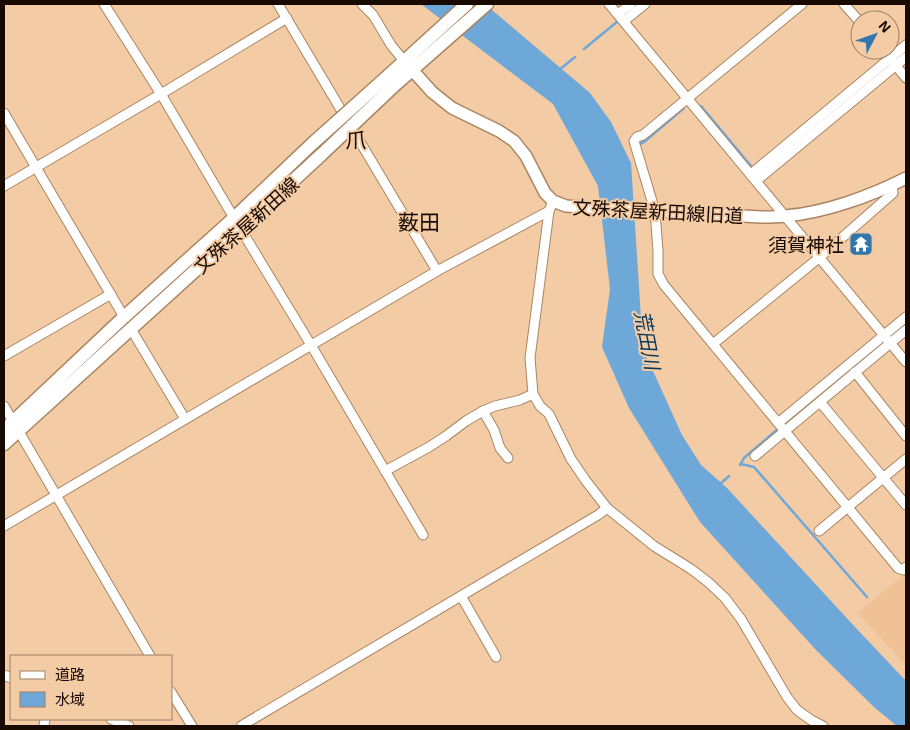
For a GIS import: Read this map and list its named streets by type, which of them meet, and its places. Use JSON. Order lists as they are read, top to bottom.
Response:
{
  "streets": {
    "main road": ["文殊茶屋新田線"],
    "street": ["文殊茶屋新田線旧道"]
  },
  "crossings": [
    ["文殊茶屋新田線旧道", "文殊茶屋新田線"]
  ],
  "districts": ["爪", "薮田"],
  "water": ["荒田川"],
  "places": {
    "temple": ["須賀神社"]
  },
  "legend": ["道路", "水域"],
  "north": "top right"
}
